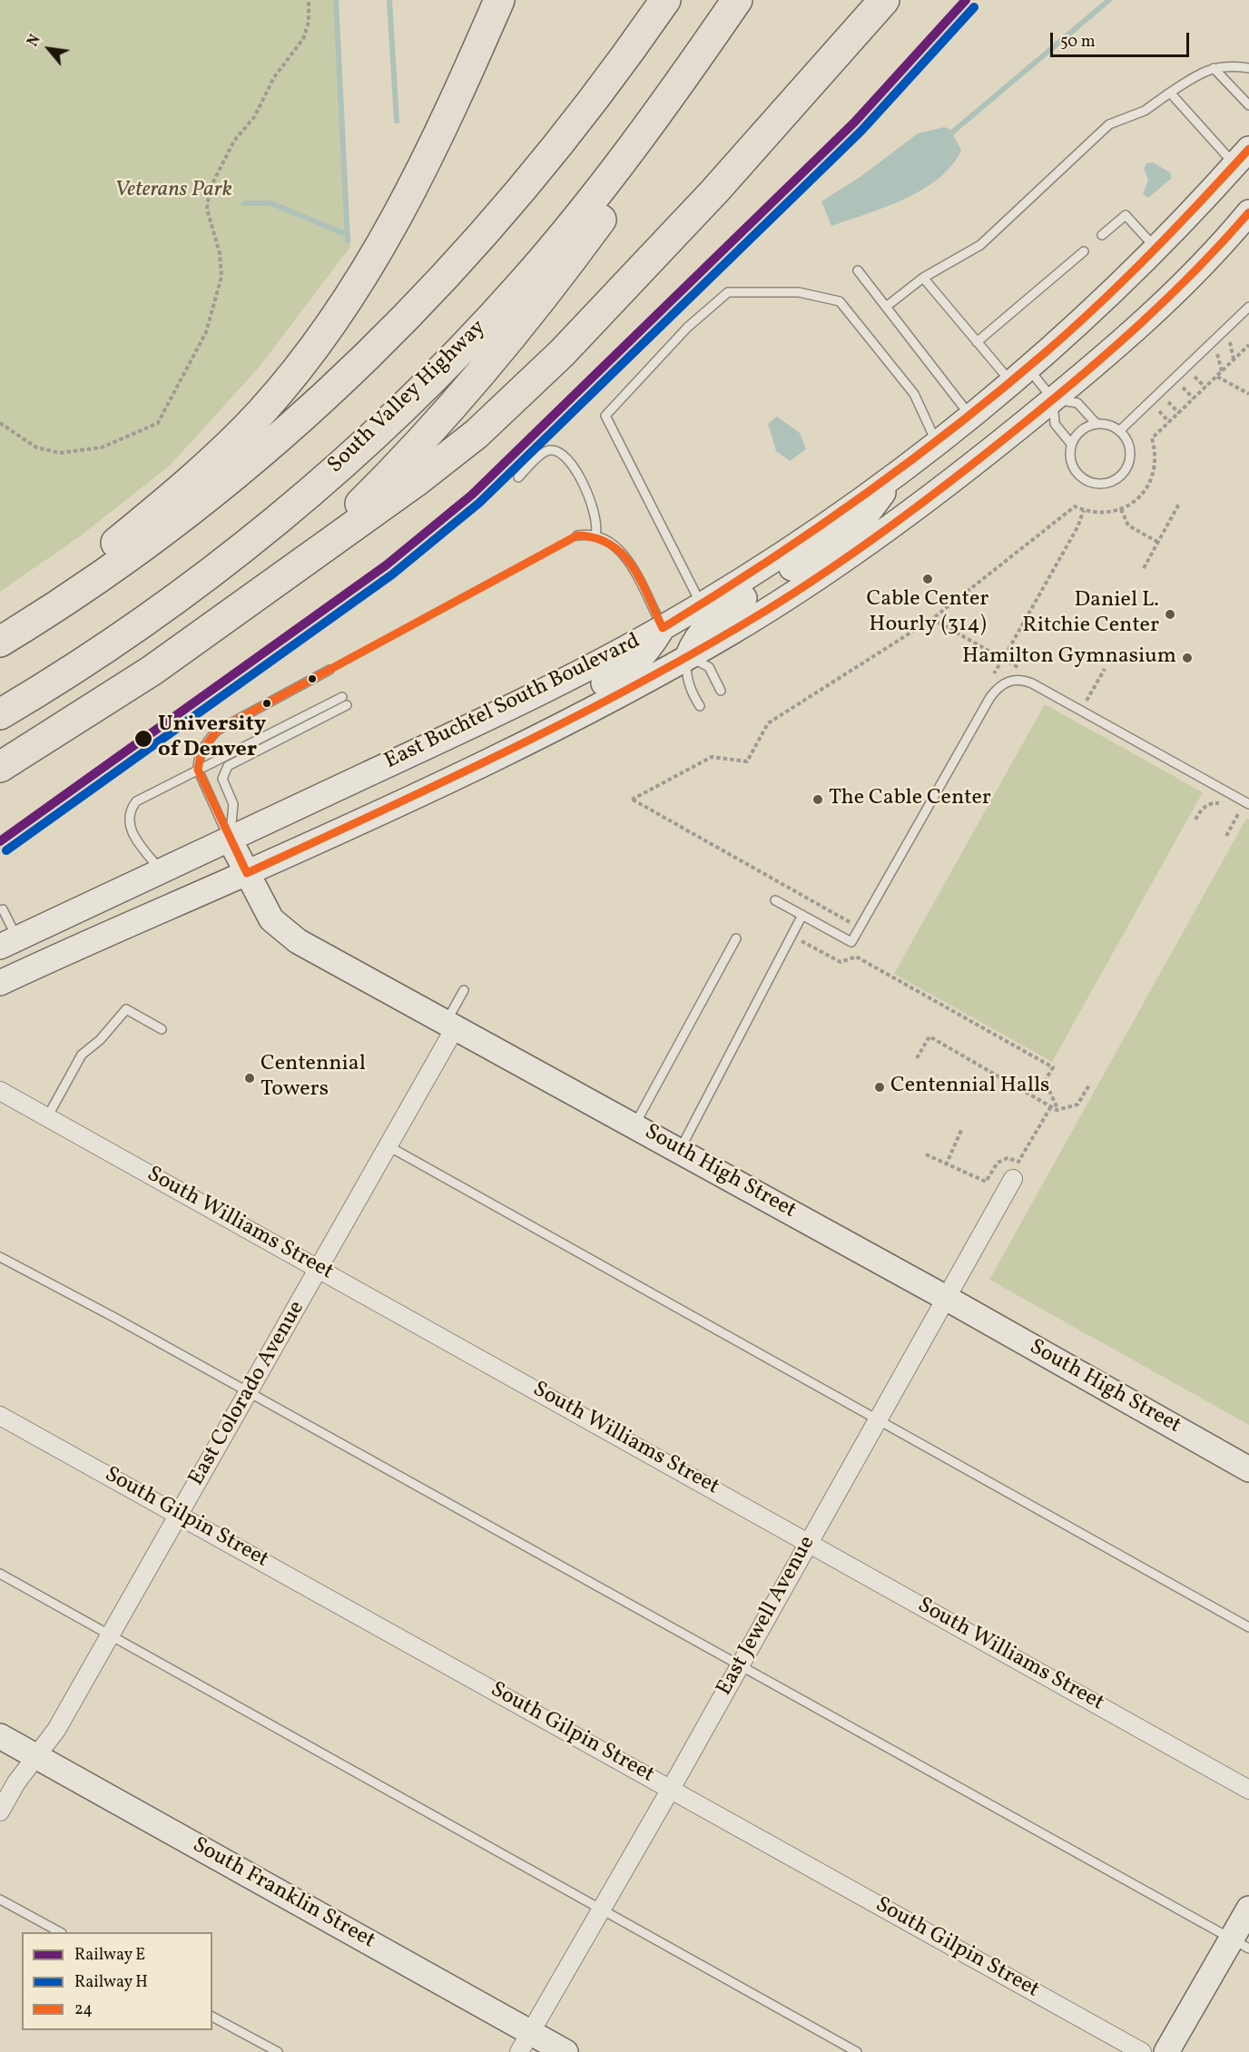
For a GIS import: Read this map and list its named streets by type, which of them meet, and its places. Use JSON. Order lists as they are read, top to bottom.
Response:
{
  "streets": {
    "highway": ["South Valley Highway"],
    "main road": ["East Buchtel South Boulevard", "South High Street", "South Franklin Street"],
    "street": [
      "South Williams Street",
      "East Colorado Avenue",
      "South Gilpin Street",
      "East Jewell Avenue"
    ]
  },
  "crossings": [
    ["East Buchtel South Boulevard", "South High Street"],
    ["South High Street", "East Colorado Avenue"],
    ["South High Street", "East Jewell Avenue"],
    ["South Williams Street", "East Colorado Avenue"],
    ["South Williams Street", "East Jewell Avenue"],
    ["East Colorado Avenue", "South Gilpin Street"],
    ["East Colorado Avenue", "South Franklin Street"],
    ["South Gilpin Street", "East Jewell Avenue"],
    ["East Jewell Avenue", "South Franklin Street"]
  ],
  "parks": ["Veterans Park"],
  "places": [
    "Cable Center Hourly (314)",
    "Daniel L. Ritchie Center",
    "Hamilton Gymnasium",
    "University of Denver",
    "The Cable Center",
    "Centennial Towers",
    "Centennial Halls"
  ],
  "lines": ["rail line E", "rail line H", "transit line 24"],
  "legend": ["Railway E", "Railway H", "24"],
  "scale_bar": "50 m",
  "north": "top left"
}
